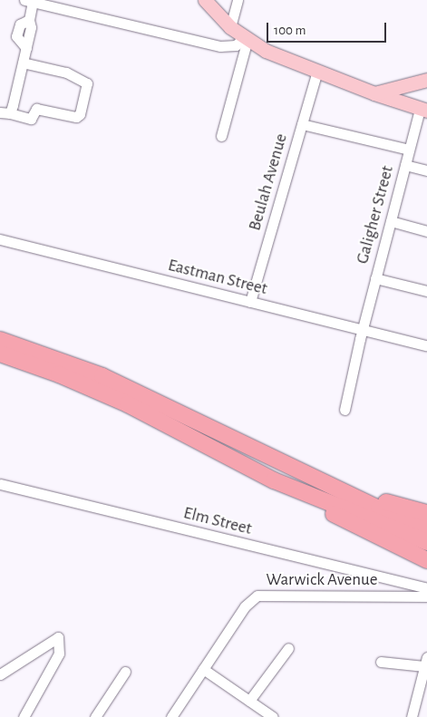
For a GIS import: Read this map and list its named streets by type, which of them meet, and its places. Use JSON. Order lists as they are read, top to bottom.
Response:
{
  "streets": {
    "street": [
      "Beulah Avenue",
      "Galigher Street",
      "Eastman Street",
      "Elm Street",
      "Warwick Avenue"
    ]
  },
  "crossings": [
    ["Beulah Avenue", "Eastman Street"],
    ["Galigher Street", "Eastman Street"]
  ],
  "scale_bar": "100 m"
}
